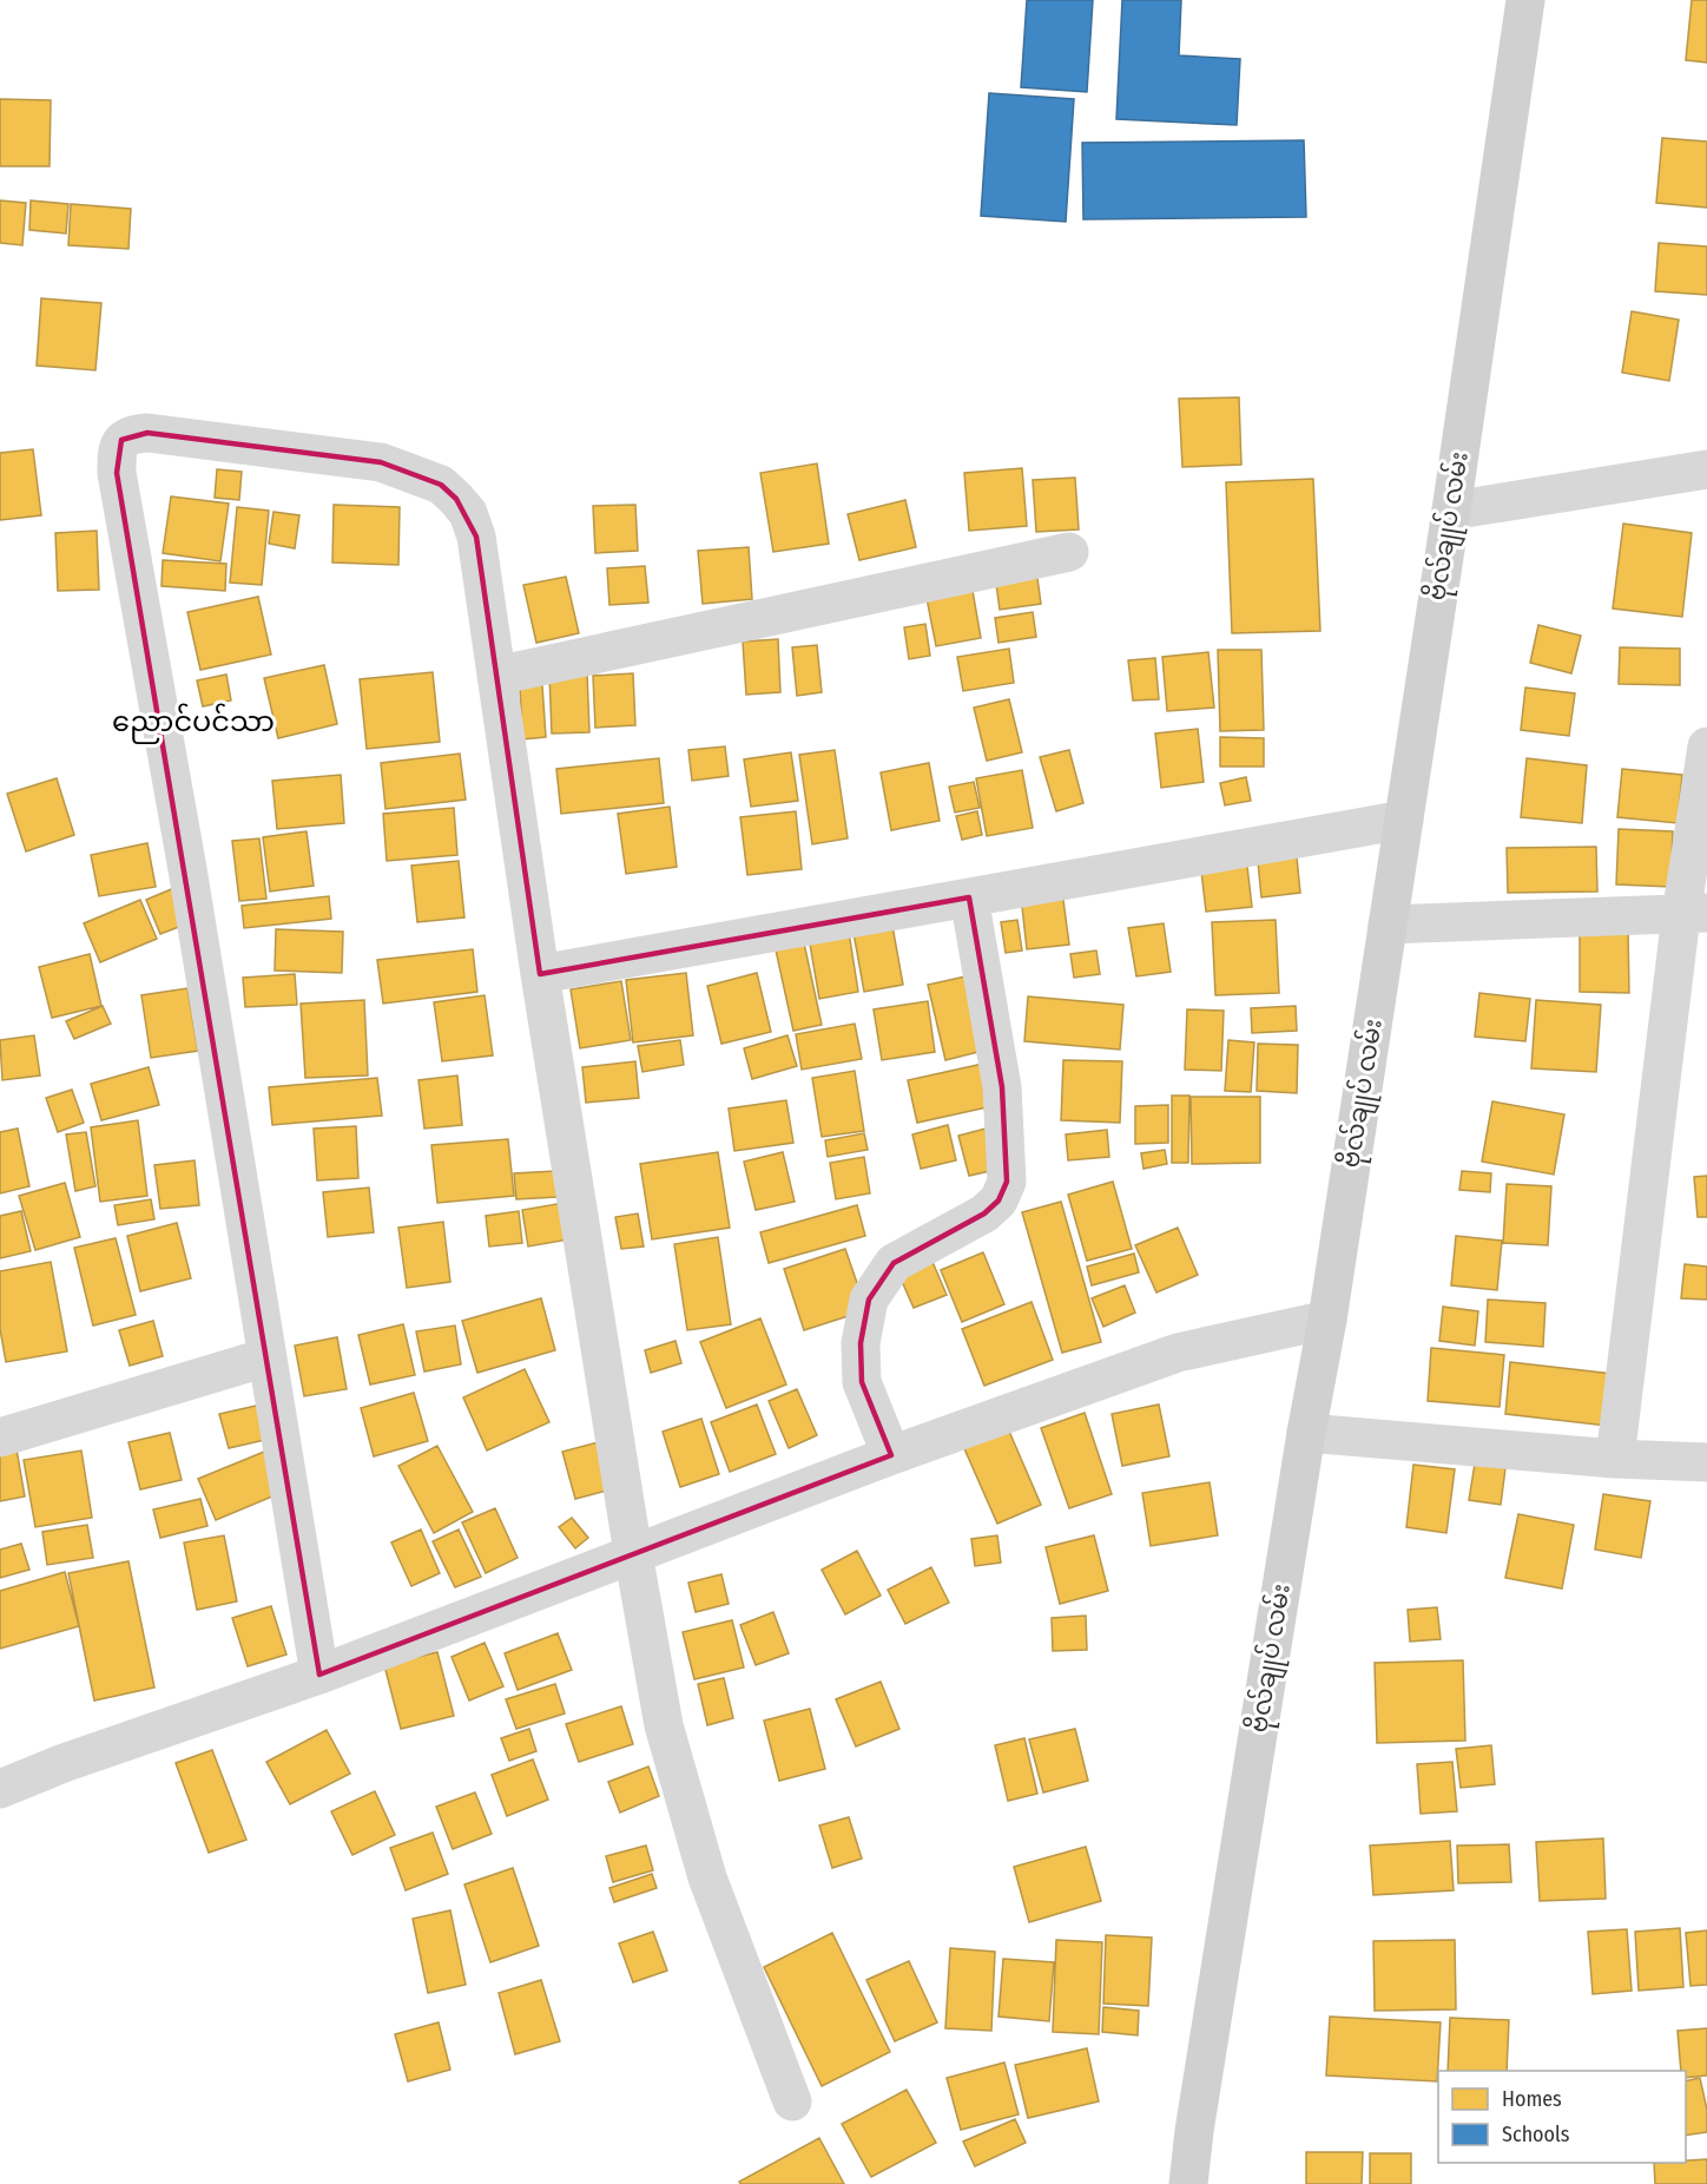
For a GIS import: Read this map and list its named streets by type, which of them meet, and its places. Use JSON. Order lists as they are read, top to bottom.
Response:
{
  "streets": {
    "street": ["ဗိုလ်ချုပ် လမ်း"]
  },
  "districts": ["ညောင်ပင်သာ"],
  "legend": ["Homes", "Schools"]
}
